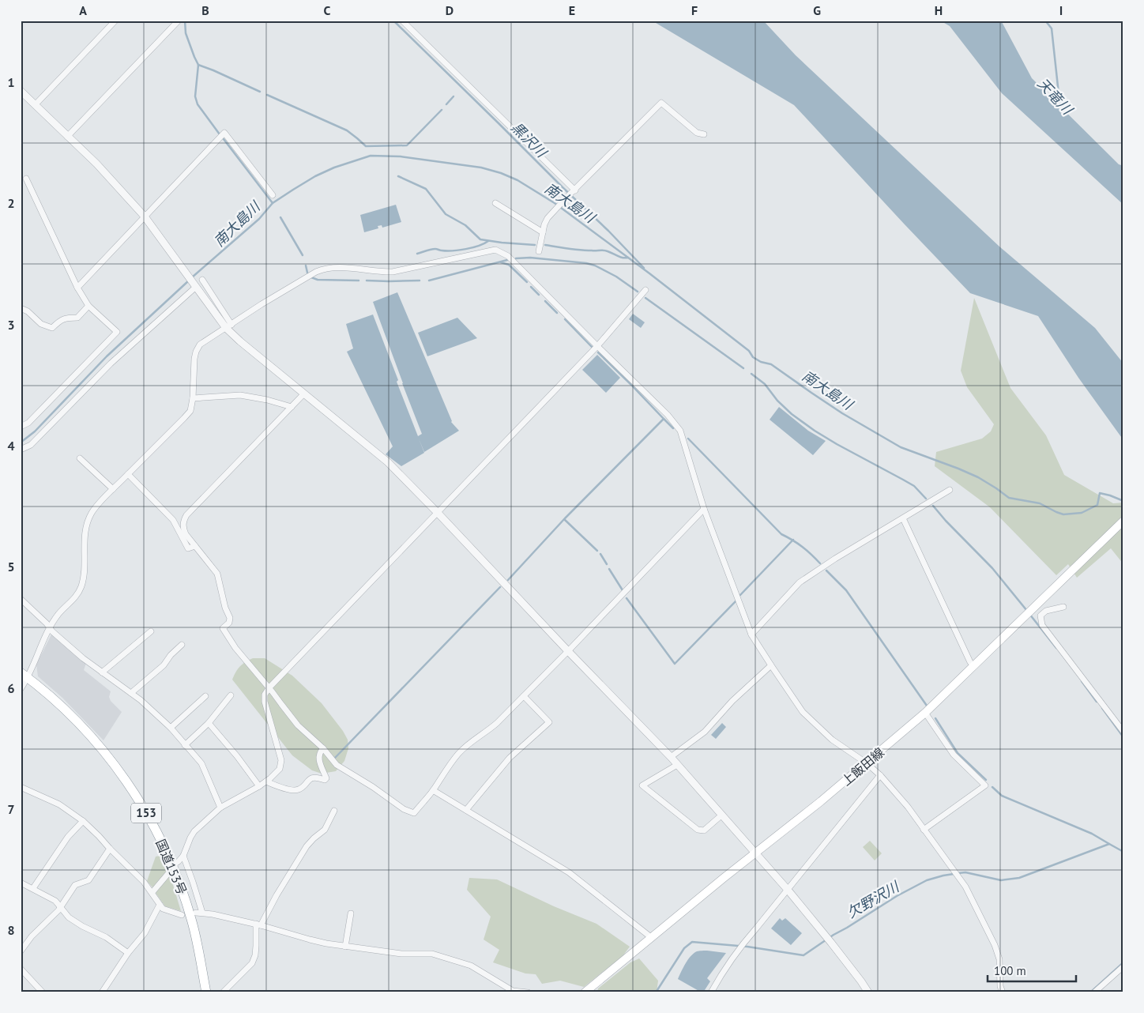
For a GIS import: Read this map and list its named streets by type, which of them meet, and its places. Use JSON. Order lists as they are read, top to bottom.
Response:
{
  "streets": {
    "highway": ["153", "国道153号"],
    "main road": ["上飯田線"]
  },
  "water": [
    "天竜川",
    "黒沢川",
    "南大島川",
    "欠野沢川"
  ],
  "scale_bar": "100 m",
  "grid": {
    "columns": [
      "A",
      "B",
      "C",
      "D",
      "E",
      "F",
      "G",
      "H",
      "I"
    ],
    "rows": [
      "1",
      "2",
      "3",
      "4",
      "5",
      "6",
      "7",
      "8"
    ]
  }
}
